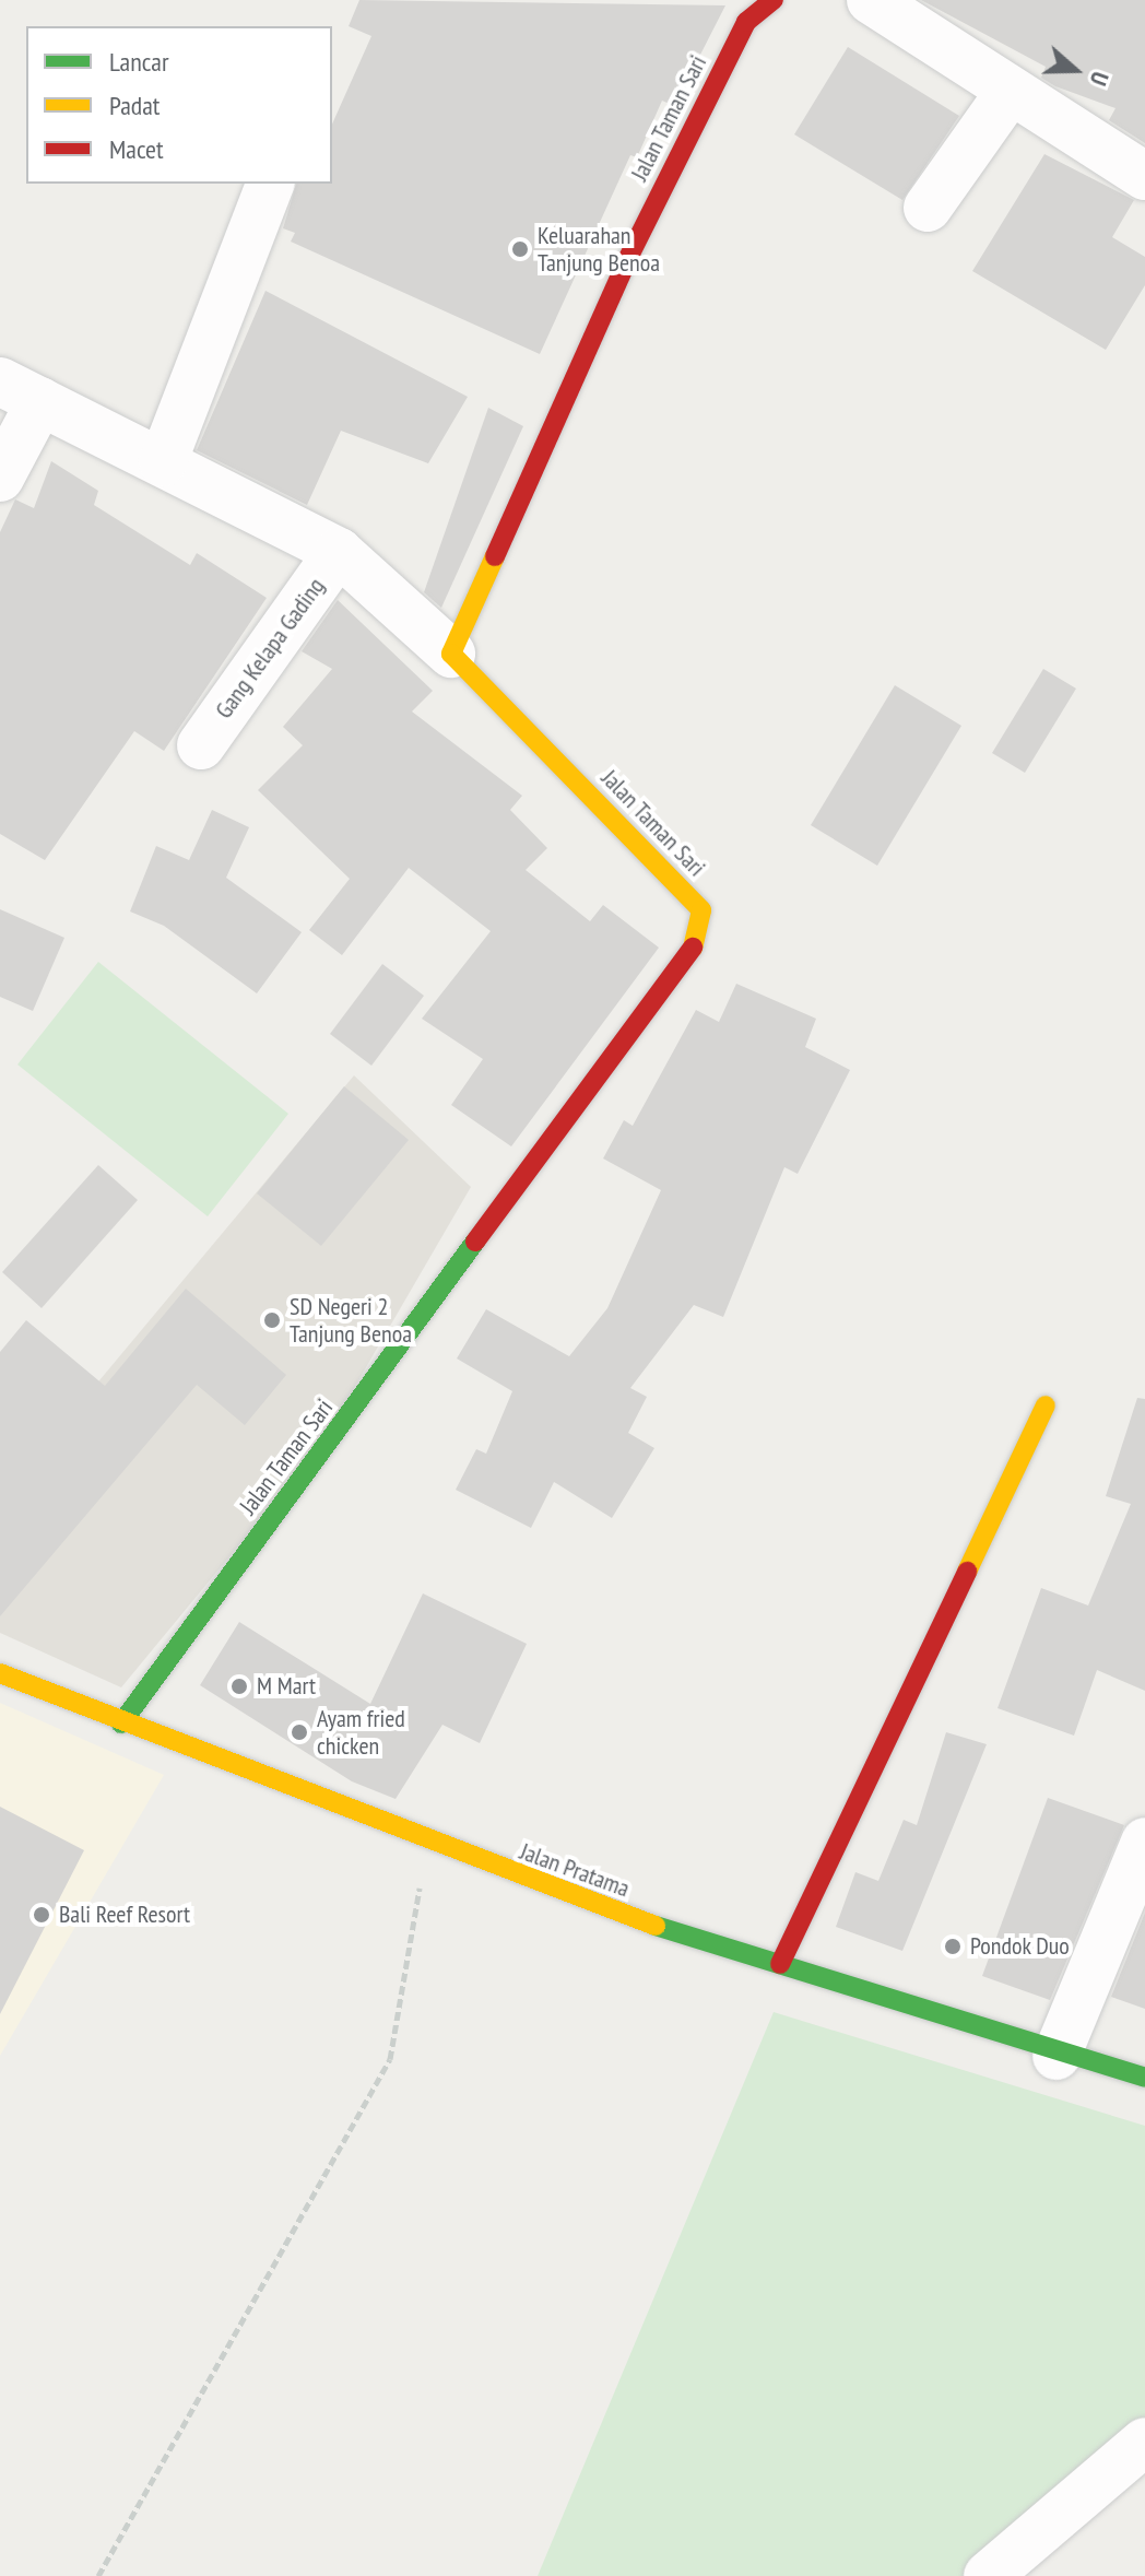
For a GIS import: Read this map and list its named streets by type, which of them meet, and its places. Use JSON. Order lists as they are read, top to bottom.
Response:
{
  "streets": {
    "street": ["Jalan Taman Sari", "Gang Kelapa Gading", "Jalan Pratama"]
  },
  "crossings": [
    ["Jalan Taman Sari", "Jalan Pratama"]
  ],
  "places": [
    "Keluarahan Tanjung Benoa",
    "SD Negeri 2 Tanjung Benoa",
    "M Mart",
    "Ayam fried chicken",
    "Bali Reef Resort",
    "Pondok Duo"
  ],
  "legend": ["Lancar", "Padat", "Macet"],
  "north": "right"
}
